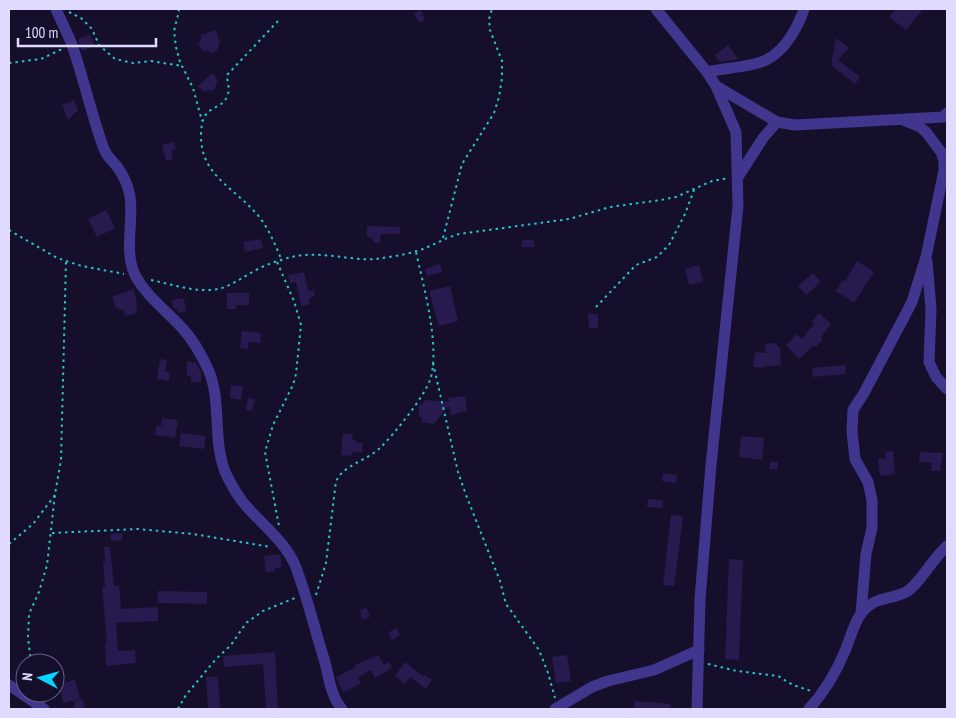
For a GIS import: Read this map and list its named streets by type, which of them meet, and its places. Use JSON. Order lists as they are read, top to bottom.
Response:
{
  "scale_bar": "100 m",
  "north": "left"
}
